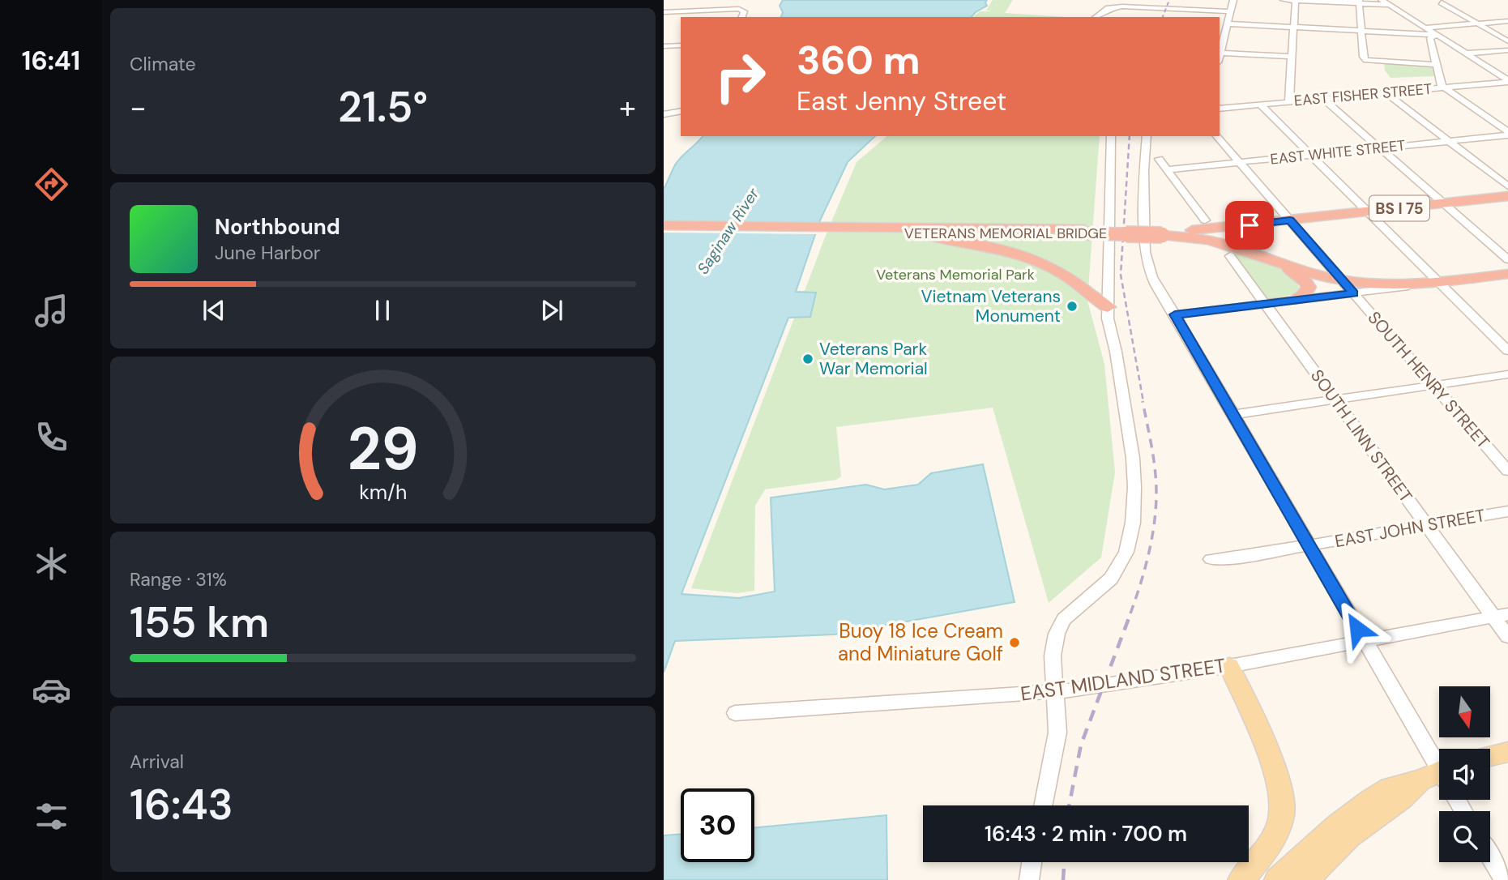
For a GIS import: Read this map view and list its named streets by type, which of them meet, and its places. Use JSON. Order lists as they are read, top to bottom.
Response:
{
  "streets": {
    "highway": ["BS I 75", "VETERANS MEMORIAL BRIDGE"],
    "street": [
      "EAST FISHER STREET",
      "EAST WHITE STREET",
      "SOUTH HENRY STREET",
      "SOUTH LINN STREET",
      "EAST JOHN STREET",
      "EAST MIDLAND STREET"
    ]
  },
  "crossings": [
    ["EAST WHITE STREET", "SOUTH HENRY STREET"],
    ["BS I 75", "VETERANS MEMORIAL BRIDGE"],
    ["BS I 75", "SOUTH HENRY STREET"],
    ["VETERANS MEMORIAL BRIDGE", "SOUTH HENRY STREET"],
    ["SOUTH LINN STREET", "EAST JOHN STREET"],
    ["SOUTH LINN STREET", "EAST MIDLAND STREET"]
  ],
  "water": ["Saginaw River"],
  "parks": ["Veterans Memorial Park"],
  "places": ["Vietnam Veterans Monument", "Veterans Park War Memorial", "Buoy 18 Ice Cream and Miniature Golf"],
  "north": "bottom",
  "page": {
    "tabs": "16:41",
    "tile": [
      "Climate",
      ["Range · 31%", "155 km"],
      ["Arrival", "16:43"]
    ],
    "turn": ["360 m", "East Jenny Street"],
    "heat": ["−", "21.5°", "+"],
    "song": ["Northbound", "June Harbor"],
    "limit": "30",
    "trip": "16:43 · 2 min · 700 m",
    "gauge": ["29", "km/h"]
  }
}
